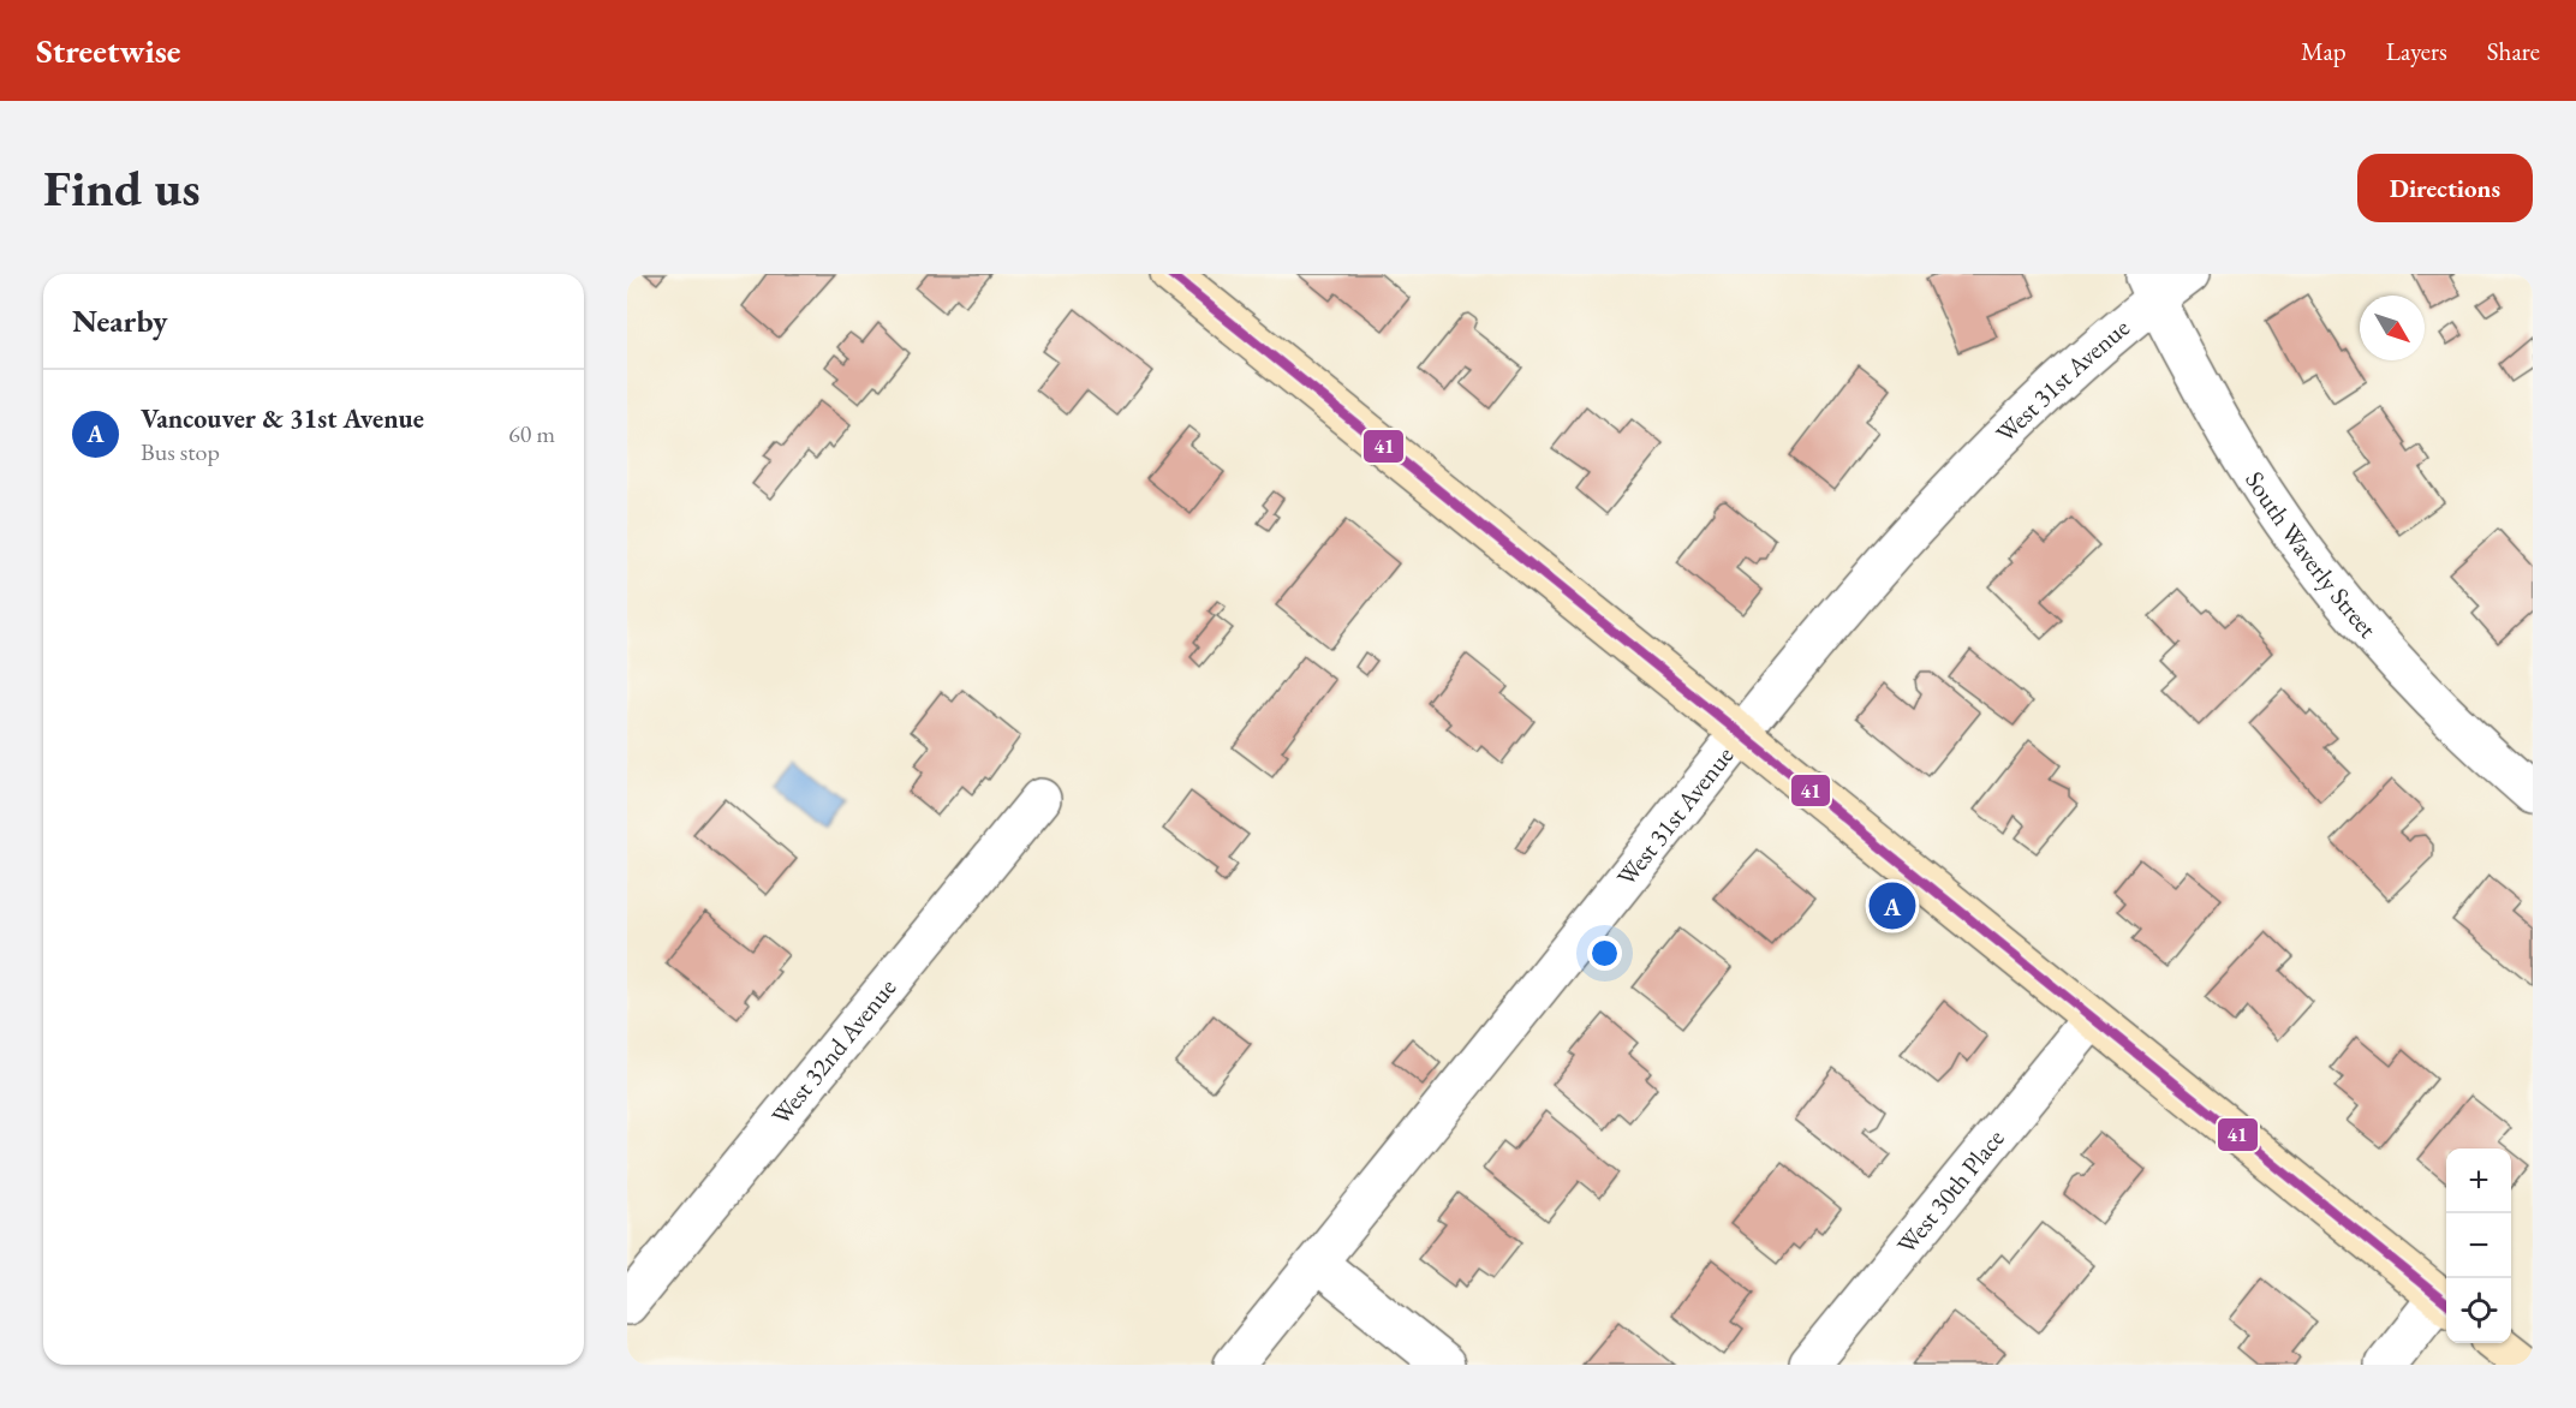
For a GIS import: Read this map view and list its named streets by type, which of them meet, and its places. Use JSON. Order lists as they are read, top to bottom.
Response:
{
  "streets": {
    "street": [
      "West 31st Avenue",
      "South Waverly Street",
      "West 32nd Avenue",
      "West 30th Place"
    ]
  },
  "crossings": [
    ["West 31st Avenue", "South Waverly Street"]
  ],
  "lines": ["transit line 41"],
  "north": "bottom right",
  "page": {
    "header": "Streetwise",
    "nav": ["Map", "Layers", "Share"],
    "buttons": "Directions",
    "title": "Find us",
    "heading": "Nearby",
    "list": [
      {
        "mark": "A",
        "name": "Vancouver & 31st Avenue",
        "note": "Bus stop",
        "value": "60 m"
      }
    ],
    "pins": "A",
    "map_buttons": ["+", "−"]
  }
}
